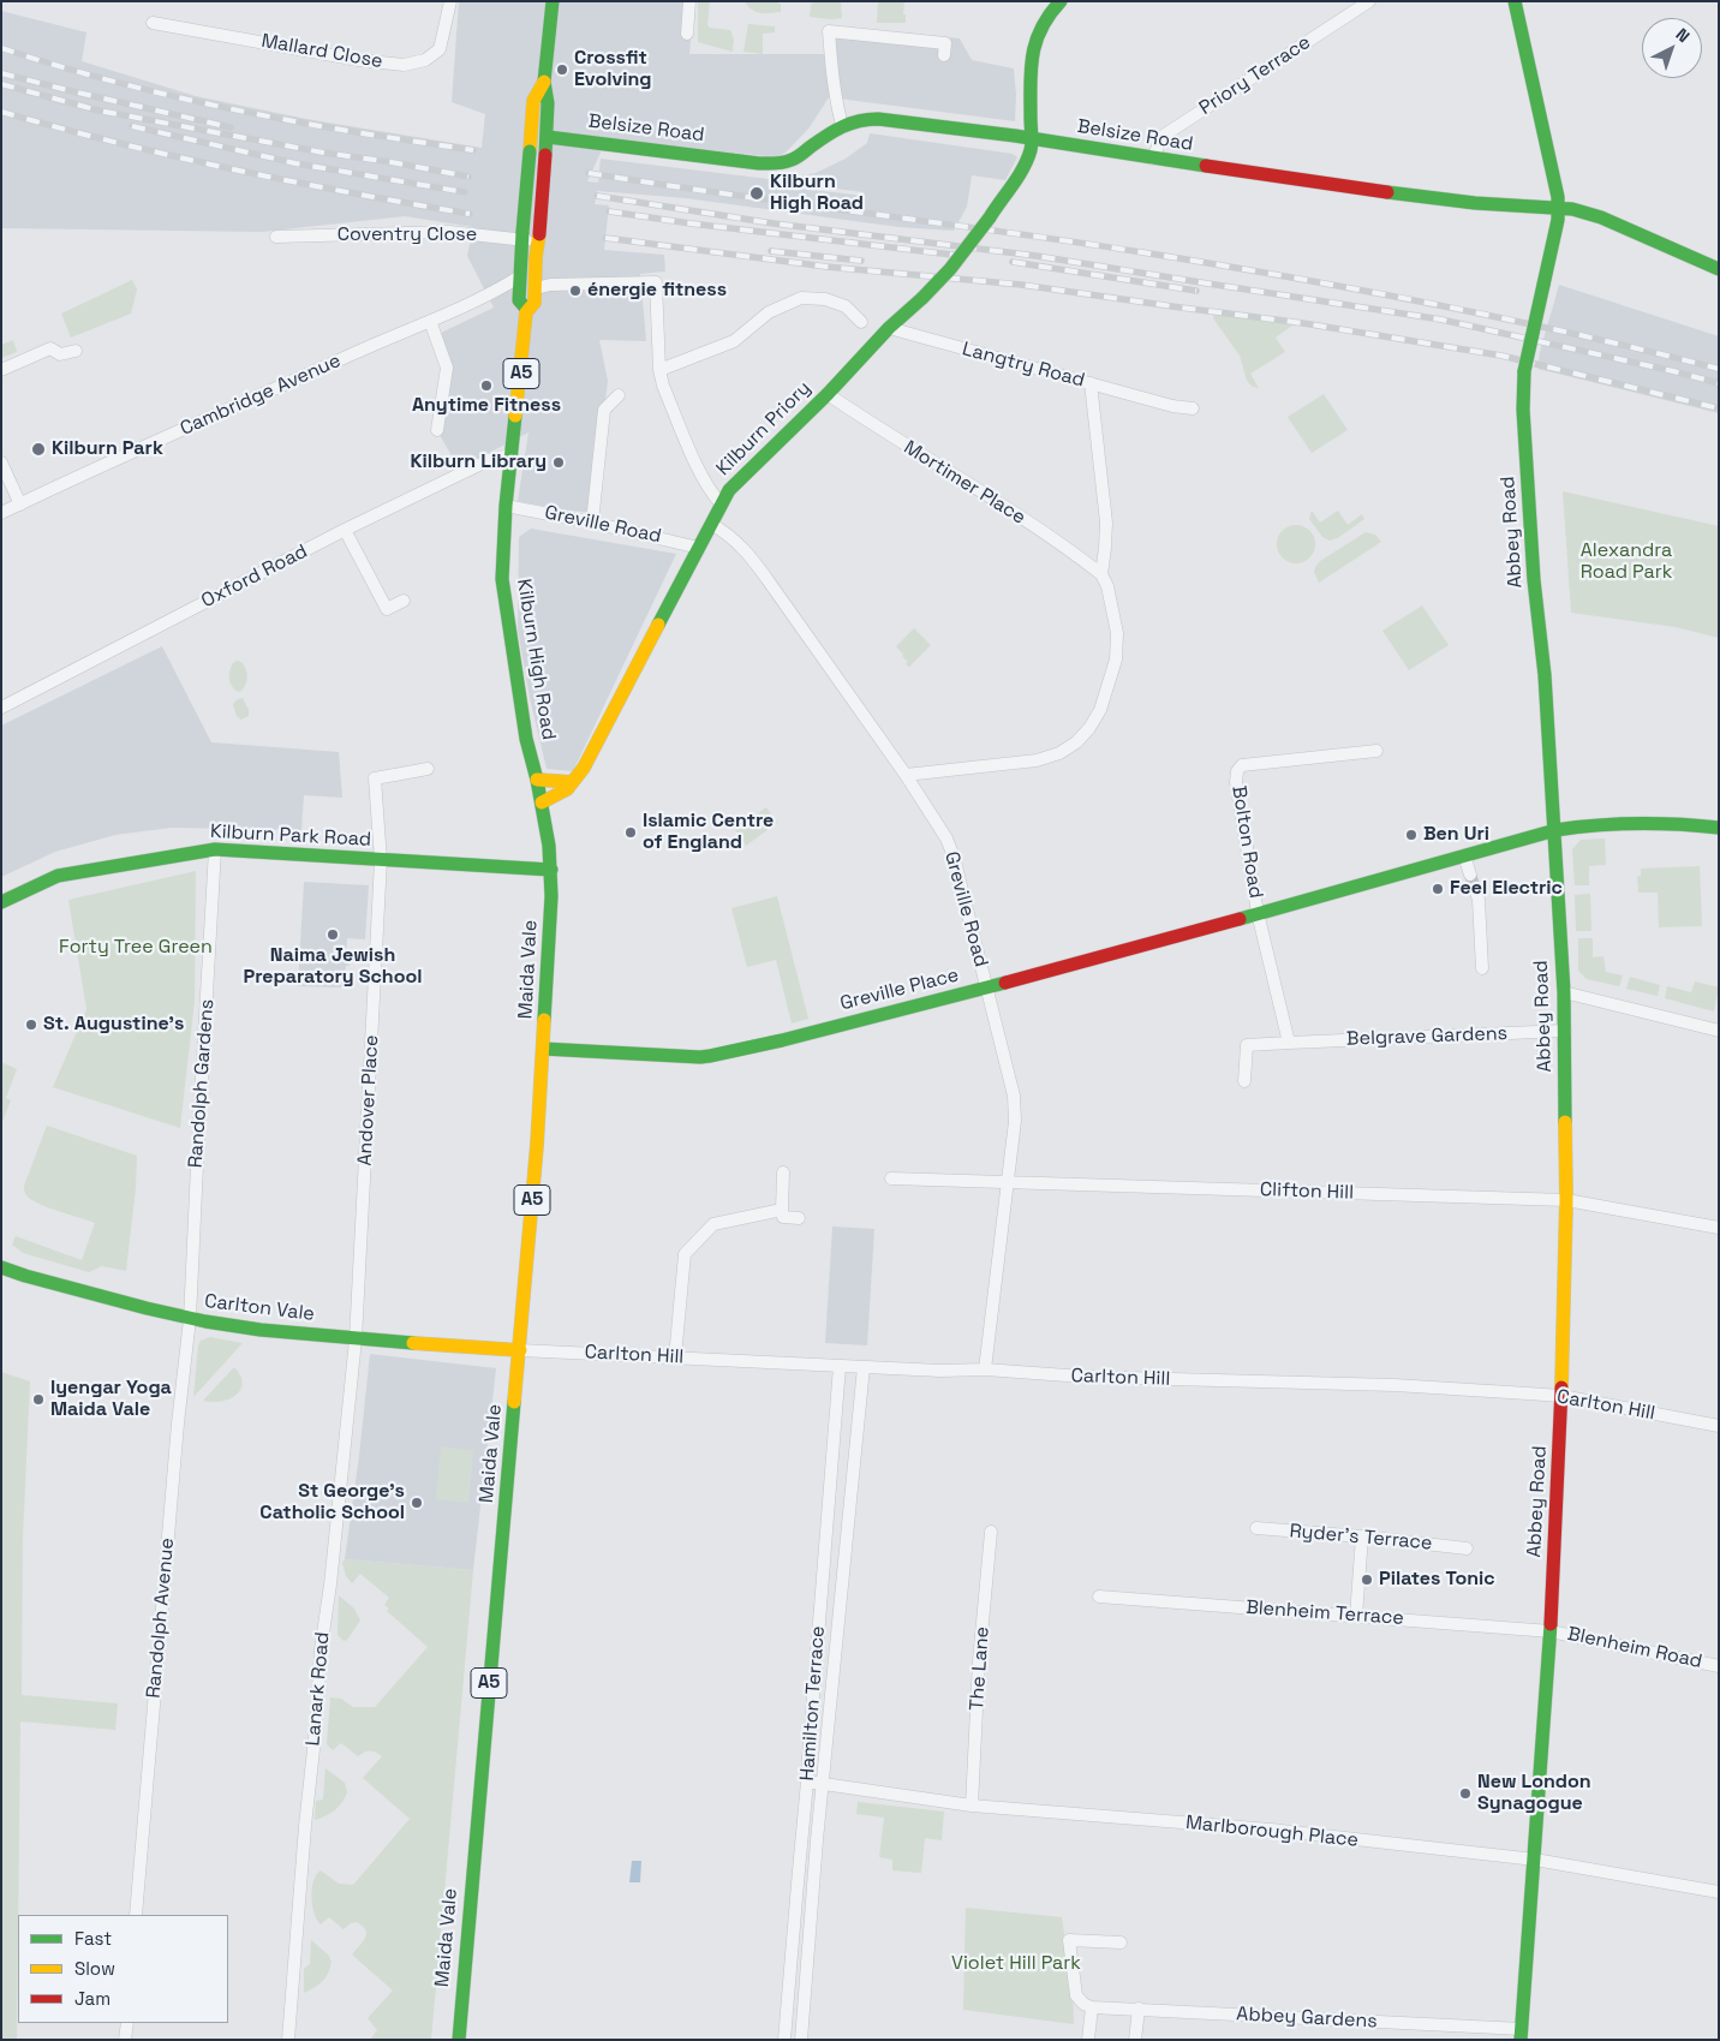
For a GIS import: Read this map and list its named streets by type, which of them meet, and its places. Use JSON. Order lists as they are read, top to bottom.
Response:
{
  "streets": {
    "main road": [
      "Belsize Road",
      "A5",
      "Kilburn Priory",
      "Abbey Road",
      "Kilburn High Road",
      "Kilburn Park Road",
      "Maida Vale",
      "Greville Place",
      "Carlton Vale"
    ],
    "street": [
      "Mallard Close",
      "Priory Terrace",
      "Coventry Close",
      "Langtry Road",
      "Cambridge Avenue",
      "Mortimer Place",
      "Greville Road",
      "Oxford Road",
      "Bolton Road",
      "Belgrave Gardens",
      "Randolph Gardens",
      "Andover Place",
      "Clifton Hill",
      "Carlton Hill",
      "Ryder's Terrace",
      "Blenheim Terrace",
      "Randolph Avenue",
      "Blenheim Road",
      "The Lane",
      "Lanark Road",
      "Hamilton Terrace",
      "Marlborough Place",
      "Abbey Gardens"
    ]
  },
  "crossings": [
    ["Priory Terrace", "Belsize Road"],
    ["Belsize Road", "Kilburn Priory"],
    ["Belsize Road", "Abbey Road"],
    ["Belsize Road", "Kilburn High Road"],
    ["Coventry Close", "Kilburn High Road"],
    ["Langtry Road", "Kilburn Priory"],
    ["Cambridge Avenue", "Kilburn High Road"],
    ["Kilburn Priory", "Mortimer Place"],
    ["Kilburn Priory", "Greville Road"],
    ["Kilburn Priory", "Kilburn High Road"],
    ["Greville Road", "Kilburn High Road"],
    ["Greville Road", "Greville Place"],
    ["Greville Road", "Clifton Hill"],
    ["Greville Road", "Carlton Hill"],
    ["Abbey Road", "Greville Place"],
    ["Abbey Road", "Belgrave Gardens"],
    ["Abbey Road", "Clifton Hill"],
    ["Abbey Road", "Carlton Hill"],
    ["Abbey Road", "Blenheim Terrace"],
    ["Abbey Road", "Blenheim Road"],
    ["Abbey Road", "Marlborough Place"],
    ["Abbey Road", "Abbey Gardens"],
    ["Oxford Road", "Kilburn High Road"],
    ["Kilburn High Road", "Kilburn Park Road"],
    ["Kilburn High Road", "Maida Vale"],
    ["Kilburn Park Road", "Maida Vale"],
    ["Kilburn Park Road", "Randolph Gardens"],
    ["Kilburn Park Road", "Andover Place"],
    ["Bolton Road", "Greville Place"],
    ["Maida Vale", "Greville Place"],
    ["Maida Vale", "Carlton Vale"],
    ["Maida Vale", "Carlton Hill"],
    ["Randolph Gardens", "Carlton Vale"],
    ["Randolph Gardens", "Randolph Avenue"],
    ["Andover Place", "Carlton Vale"],
    ["Andover Place", "Lanark Road"],
    ["Carlton Vale", "Carlton Hill"],
    ["Carlton Vale", "Randolph Avenue"],
    ["Carlton Vale", "Lanark Road"],
    ["Carlton Hill", "Hamilton Terrace"],
    ["Blenheim Terrace", "Blenheim Road"],
    ["The Lane", "Marlborough Place"],
    ["Hamilton Terrace", "Marlborough Place"]
  ],
  "parks": ["Alexandra Road Park", "Forty Tree Green", "Violet Hill Park"],
  "places": [
    "Crossfit Evolving",
    "Kilburn High Road",
    "énergie fitness",
    "Anytime Fitness",
    "Kilburn Park",
    "Kilburn Library",
    "Islamic Centre of England",
    "Ben Uri",
    "Feel Electric",
    "Naima Jewish Preparatory School",
    "St. Augustine's",
    "Iyengar Yoga Maida Vale",
    "St George's Catholic School",
    "Pilates Tonic",
    "New London Synagogue"
  ],
  "legend": ["Fast", "Slow", "Jam"],
  "north": "top right"
}
